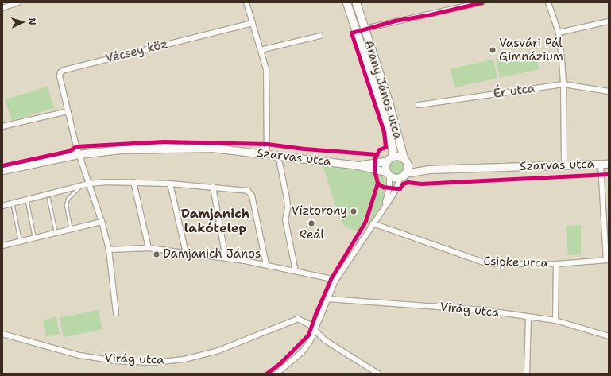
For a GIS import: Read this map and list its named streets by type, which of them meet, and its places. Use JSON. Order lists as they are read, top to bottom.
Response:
{
  "streets": {
    "street": [
      "Vécsey köz",
      "Arany János utca",
      "Ér utca",
      "Szarvas utca",
      "Csipke utca",
      "Virág utca"
    ]
  },
  "crossings": [
    ["Vécsey köz", "Szarvas utca"],
    ["Arany János utca", "Szarvas utca"]
  ],
  "districts": ["Damjanich lakótelep"],
  "places": [
    "Vasvári Pál Gimnázium",
    "Víztorony",
    "Reál",
    "Damjanich János"
  ],
  "north": "right"
}
